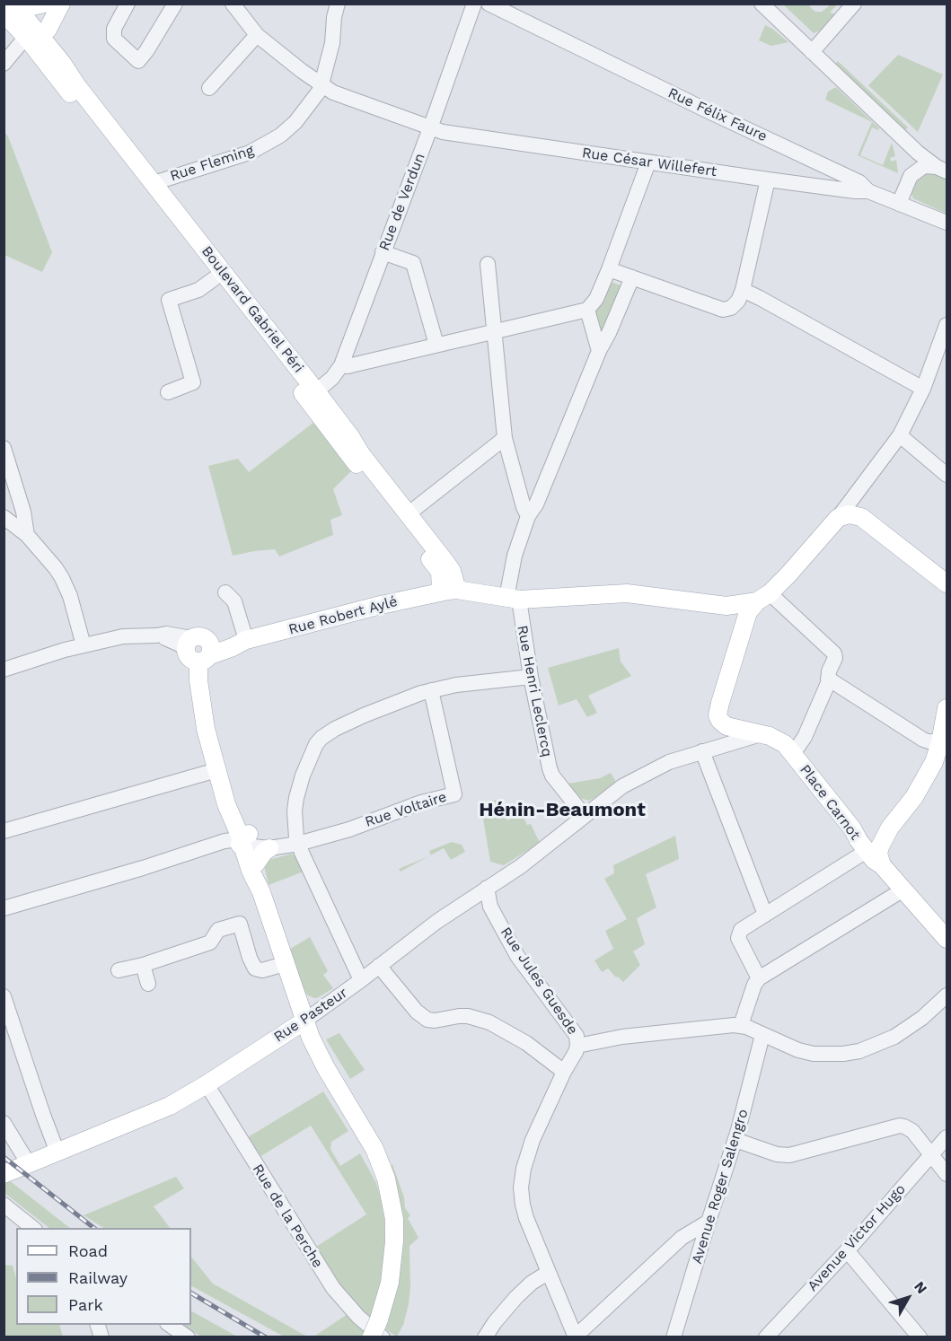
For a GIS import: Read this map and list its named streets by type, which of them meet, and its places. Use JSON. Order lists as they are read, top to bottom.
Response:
{
  "streets": {
    "main road": [
      "Boulevard Gabriel Péri",
      "Rue Robert Aylé",
      "Place Carnot",
      "Rue Pasteur"
    ],
    "street": [
      "Rue Félix Faure",
      "Rue César Willefert",
      "Rue Fleming",
      "Rue de Verdun",
      "Rue Henri Leclercq",
      "Rue Voltaire",
      "Rue Jules Guesde",
      "Avenue Roger Salengro",
      "Rue de la Perche",
      "Avenue Victor Hugo"
    ]
  },
  "crossings": [
    ["Rue Félix Faure", "Rue César Willefert"],
    ["Rue César Willefert", "Rue Fleming"],
    ["Rue César Willefert", "Rue de Verdun"],
    ["Rue Fleming", "Boulevard Gabriel Péri"],
    ["Rue de Verdun", "Boulevard Gabriel Péri"],
    ["Boulevard Gabriel Péri", "Rue Robert Aylé"],
    ["Rue Henri Leclercq", "Rue Pasteur"],
    ["Place Carnot", "Rue Pasteur"],
    ["Rue Jules Guesde", "Rue Pasteur"],
    ["Rue Pasteur", "Rue de la Perche"]
  ],
  "districts": ["Hénin-Beaumont"],
  "legend": ["Road", "Railway", "Park"],
  "north": "top right"
}
